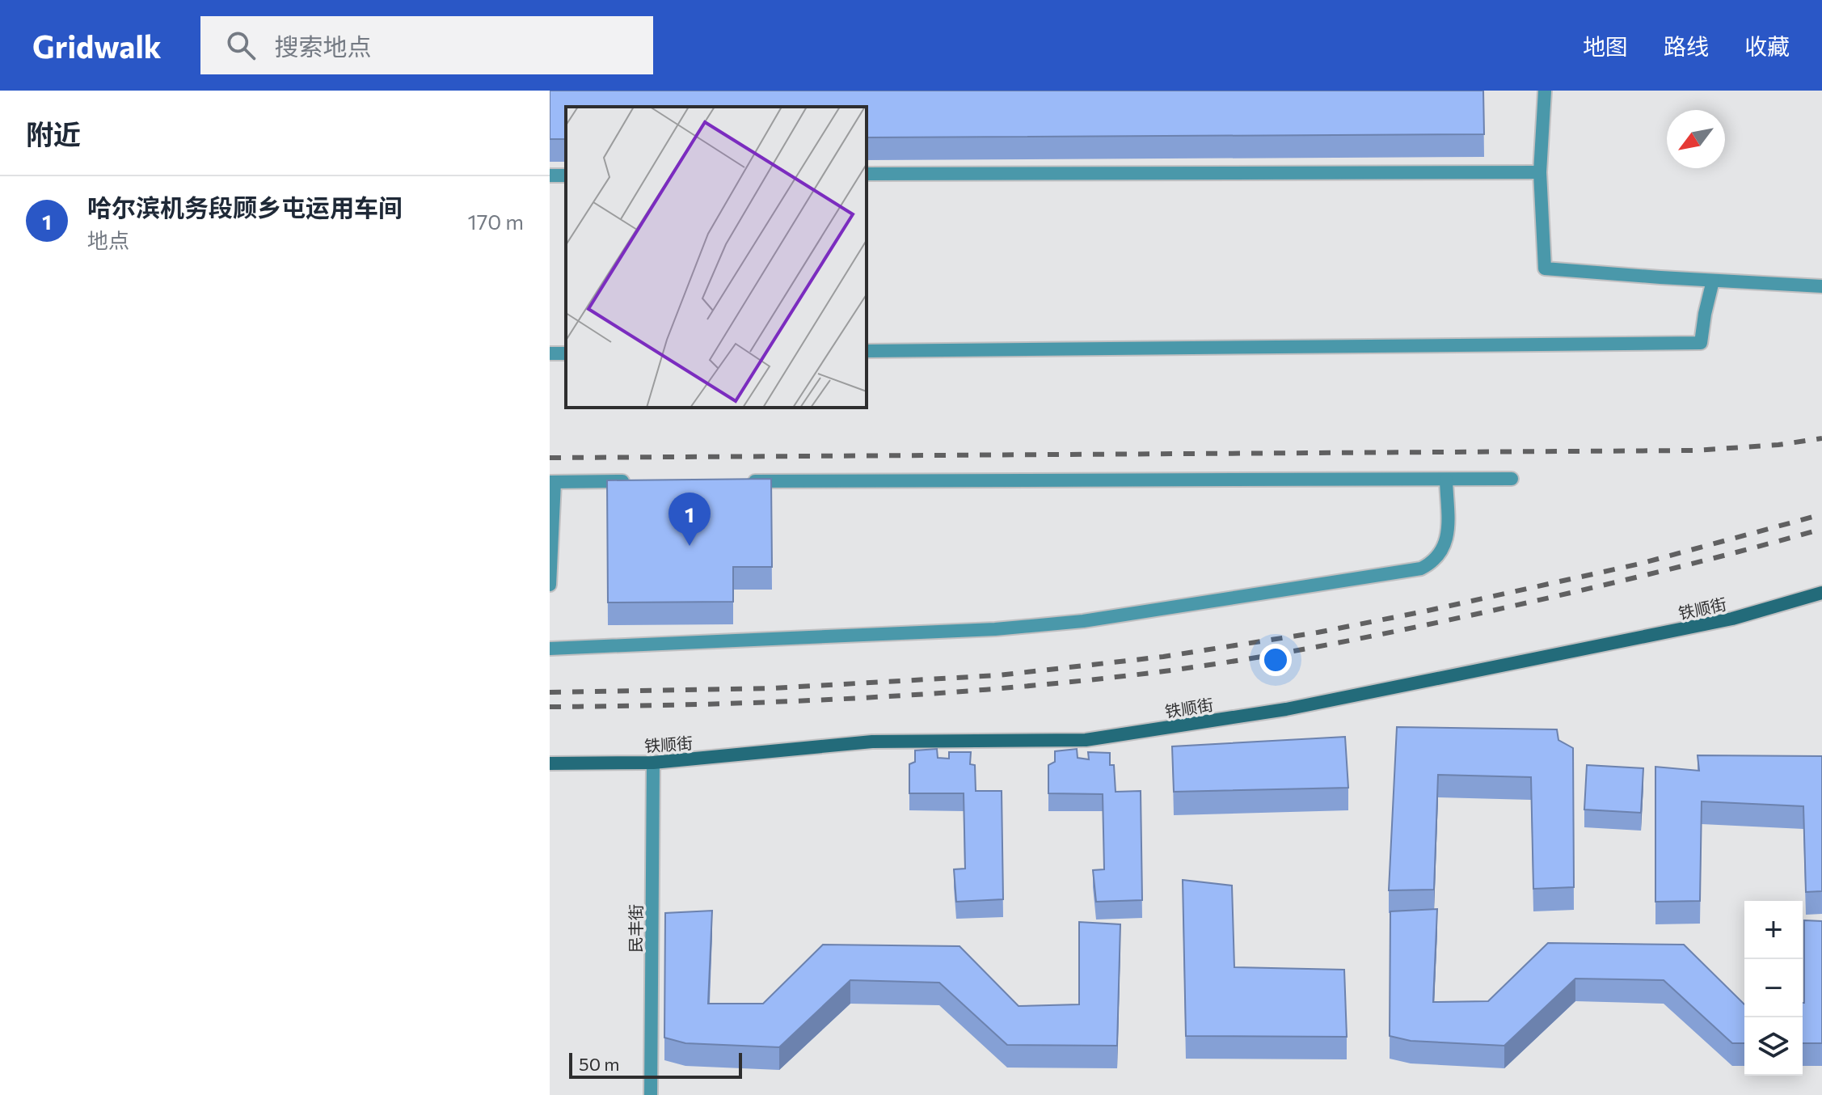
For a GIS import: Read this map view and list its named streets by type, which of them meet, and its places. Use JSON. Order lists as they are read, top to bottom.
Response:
{
  "streets": {
    "main road": ["铁顺街"],
    "street": ["民丰街"]
  },
  "crossings": [
    ["铁顺街", "民丰街"]
  ],
  "scale_bar": "50 m",
  "north": "bottom left",
  "page": {
    "header": "Gridwalk",
    "search": "搜索地点",
    "nav": ["地图", "路线", "收藏"],
    "heading": "附近",
    "list": [
      {
        "mark": "1",
        "name": "哈尔滨机务段顾乡屯运用车间",
        "note": "地点",
        "value": "170 m"
      }
    ],
    "pins": "1",
    "map_buttons": ["+", "−"],
    "scale": "50 m"
  }
}
